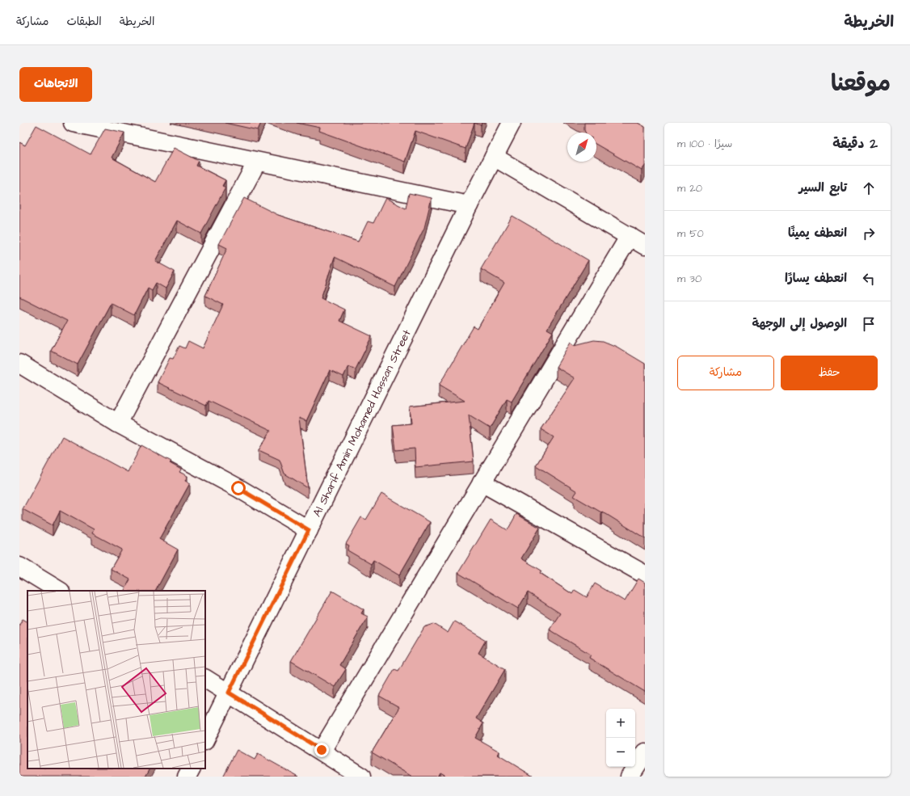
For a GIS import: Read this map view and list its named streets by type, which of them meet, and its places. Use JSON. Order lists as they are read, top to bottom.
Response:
{
  "streets": {
    "street": ["Al Sharif Amin Mohamed Hassan Street"]
  },
  "north": "top right",
  "page": {
    "header": "الخريطة",
    "nav": ["الخريطة", "الطبقات", "مشاركة"],
    "title": "موقعنا",
    "buttons": [
      "الاتجاهات",
      ["حفظ", "مشاركة"]
    ],
    "heading": ["2 دقيقة", "سيرًا · 100 m"],
    "list": [
      ["تابع السير", "20 m"],
      ["انعطف يمينًا", "50 m"],
      ["انعطف يسارًا", "30 m"],
      "الوصول إلى الوجهة"
    ],
    "map_buttons": ["+", "−"]
  }
}
